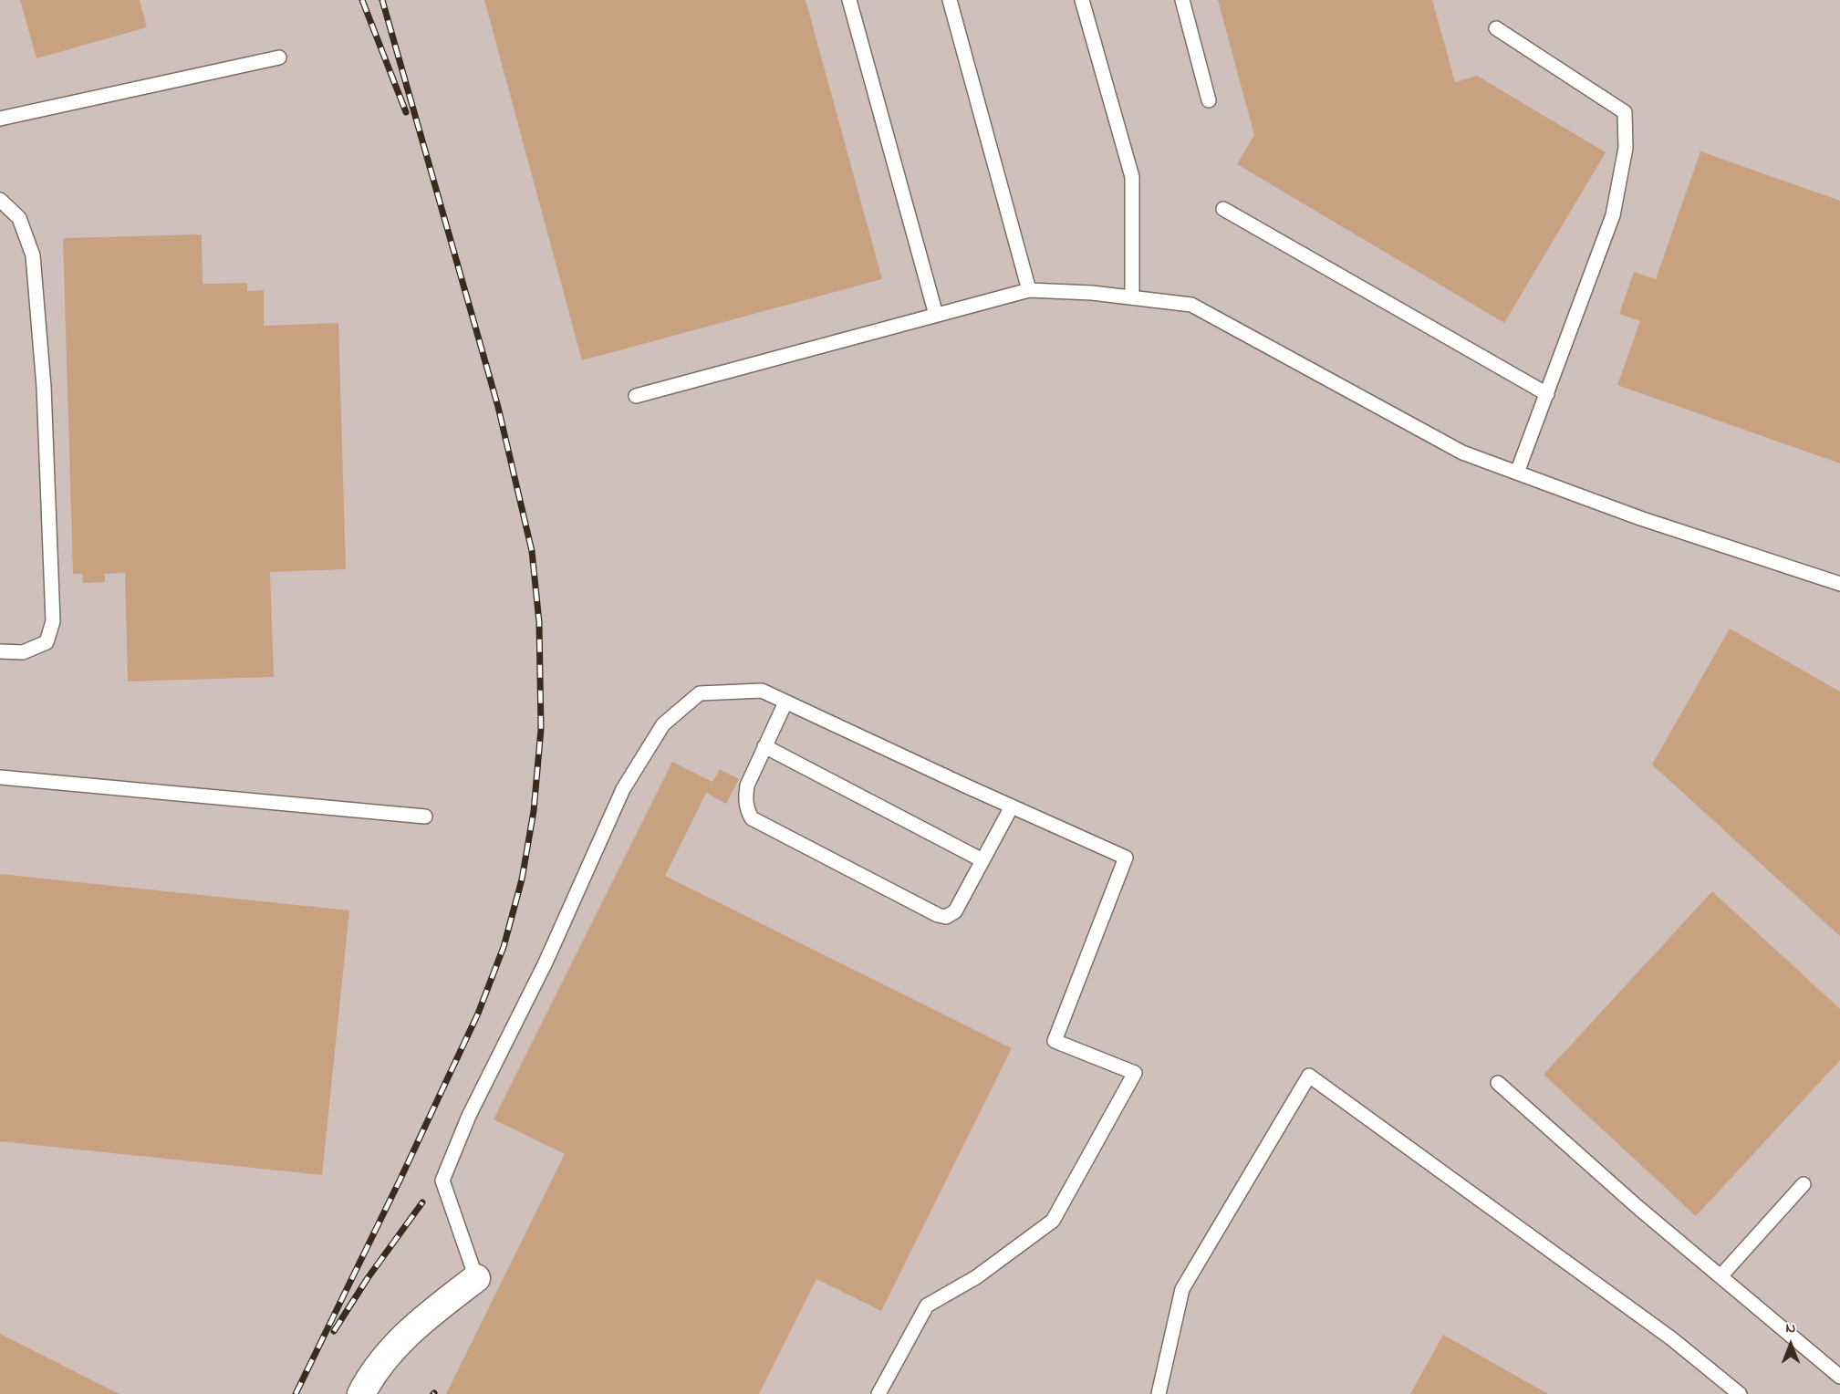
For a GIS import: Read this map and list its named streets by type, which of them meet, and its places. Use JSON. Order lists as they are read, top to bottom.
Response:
{
  "north": "top"
}
